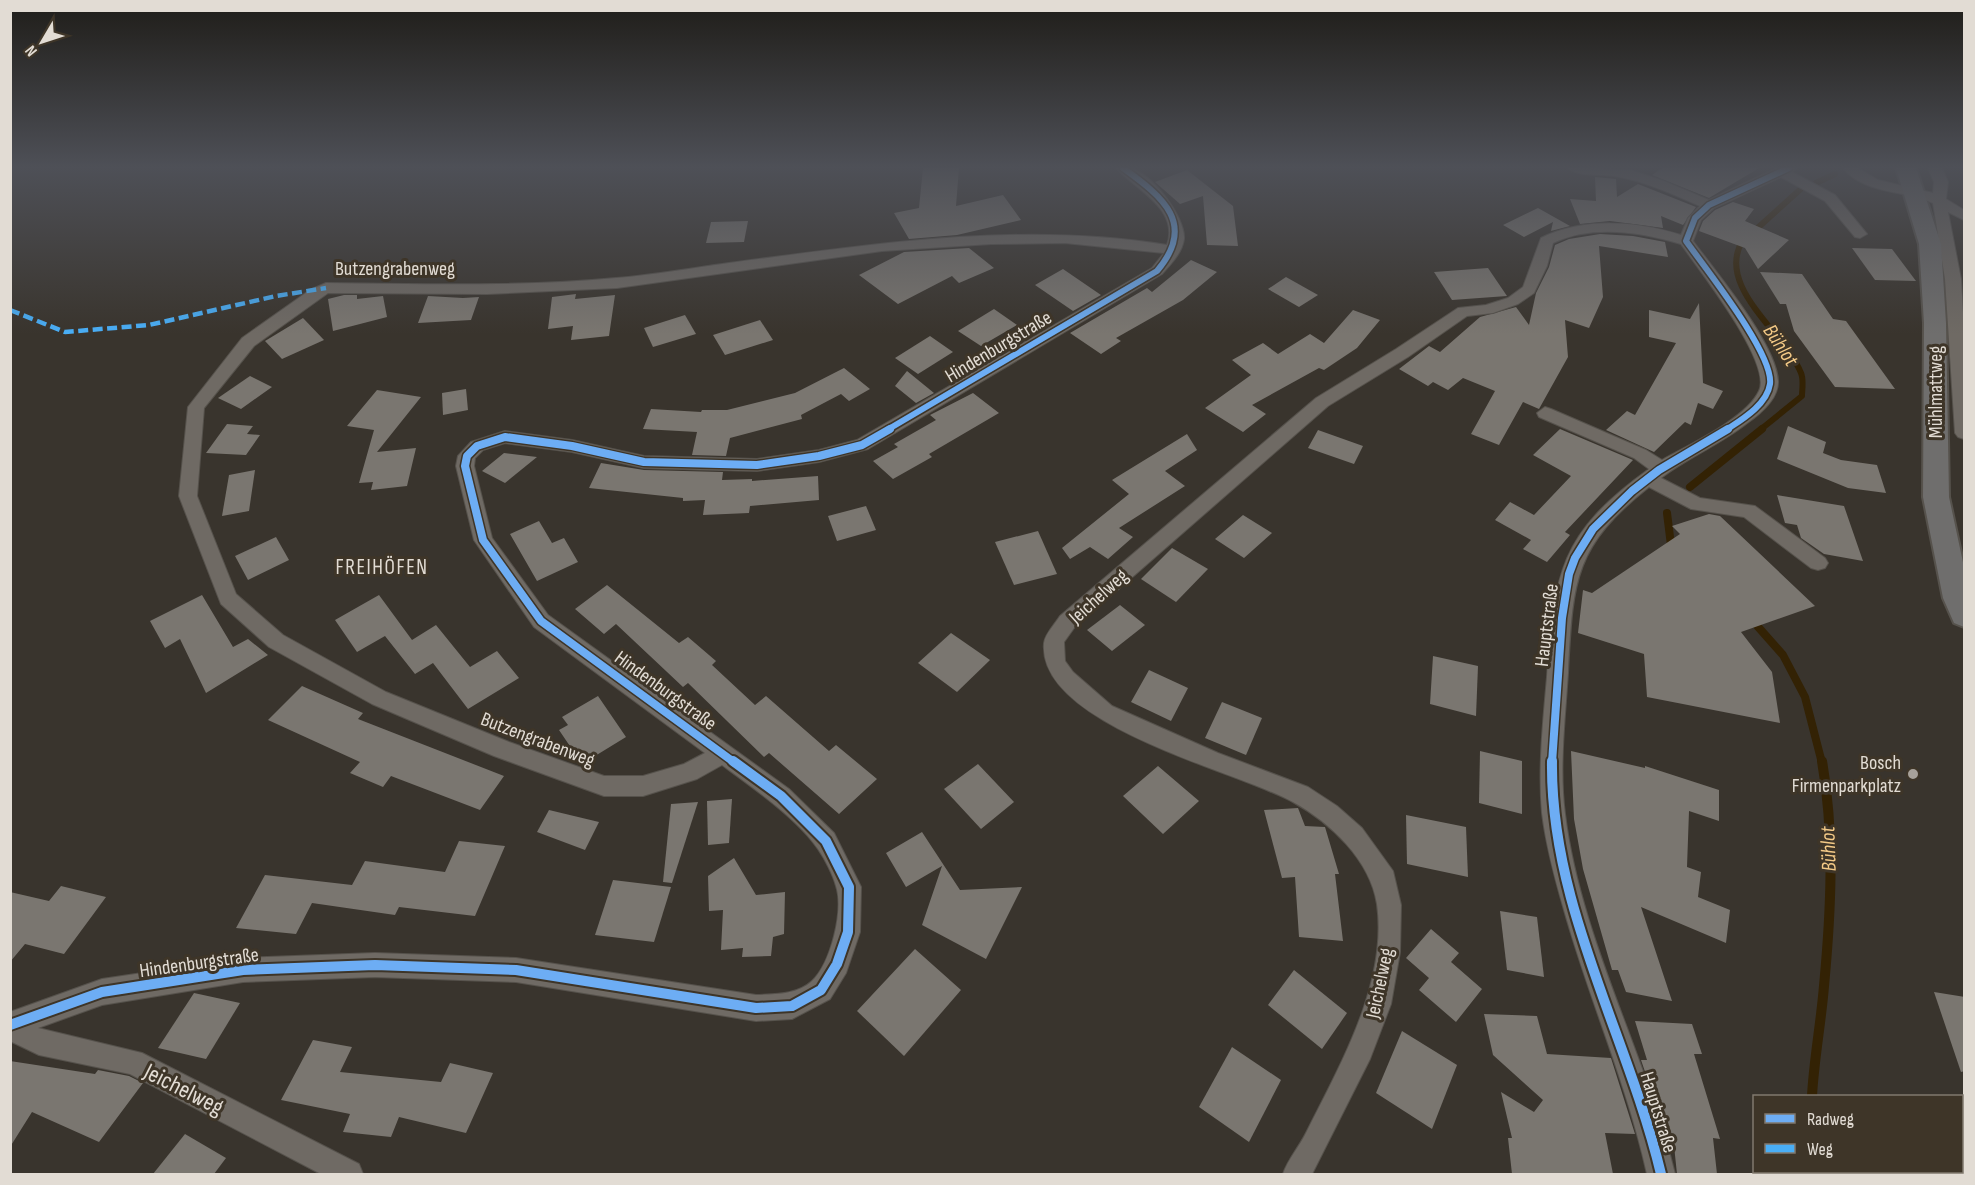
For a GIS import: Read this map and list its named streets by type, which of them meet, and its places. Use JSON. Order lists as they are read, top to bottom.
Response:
{
  "streets": {
    "main road": ["Mühlmattweg"],
    "street": [
      "Butzengrabenweg",
      "Hindenburgstraße",
      "Jeichelweg",
      "Hauptstraße"
    ]
  },
  "crossings": [
    ["Butzengrabenweg", "Hindenburgstraße"],
    ["Hindenburgstraße", "Jeichelweg"],
    ["Jeichelweg", "Hauptstraße"]
  ],
  "districts": ["FREIHÖFEN"],
  "water": ["Bühlot"],
  "places": ["Bosch Firmenparkplatz"],
  "legend": ["Radweg", "Weg"],
  "north": "bottom left"
}
